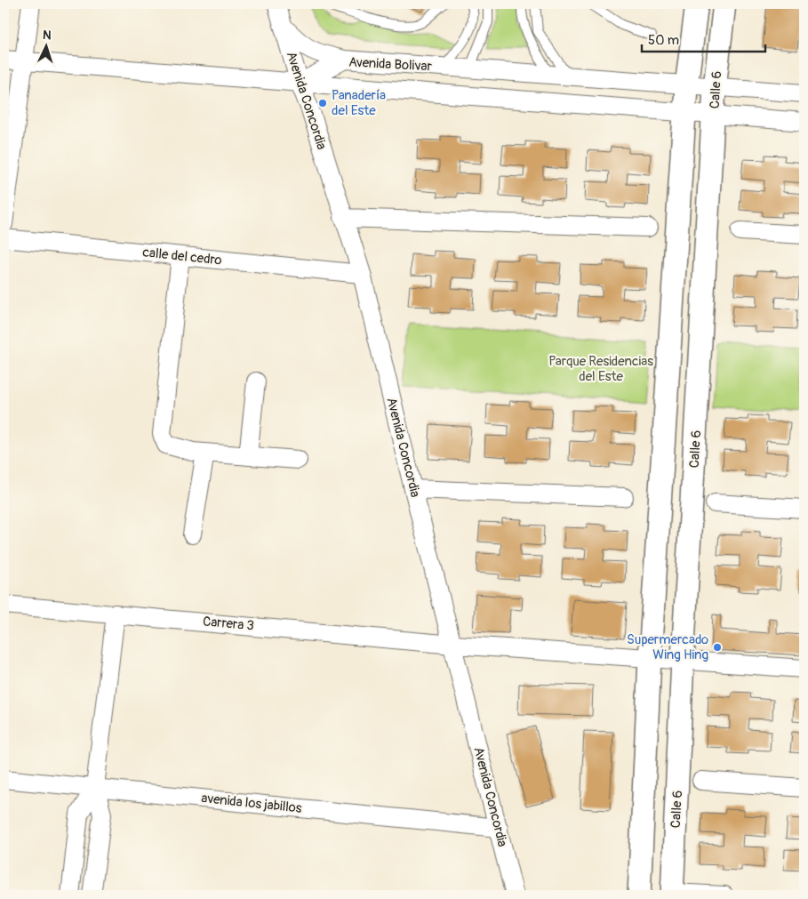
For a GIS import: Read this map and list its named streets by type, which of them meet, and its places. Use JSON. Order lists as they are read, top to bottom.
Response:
{
  "streets": {
    "street": [
      "Avenida Bolivar",
      "Calle 6",
      "Avenida Concordia",
      "calle del cedro",
      "Carrera 3",
      "avenida los jabillos"
    ]
  },
  "crossings": [
    ["Avenida Bolivar", "Calle 6"],
    ["Avenida Bolivar", "Avenida Concordia"],
    ["Calle 6", "Carrera 3"],
    ["Avenida Concordia", "calle del cedro"],
    ["Avenida Concordia", "Carrera 3"],
    ["Avenida Concordia", "avenida los jabillos"]
  ],
  "parks": ["Parque Residencias del Este"],
  "places": ["Panadería del Este", "Supermercado Wing Hing"],
  "scale_bar": "50 m",
  "north": "top"
}
